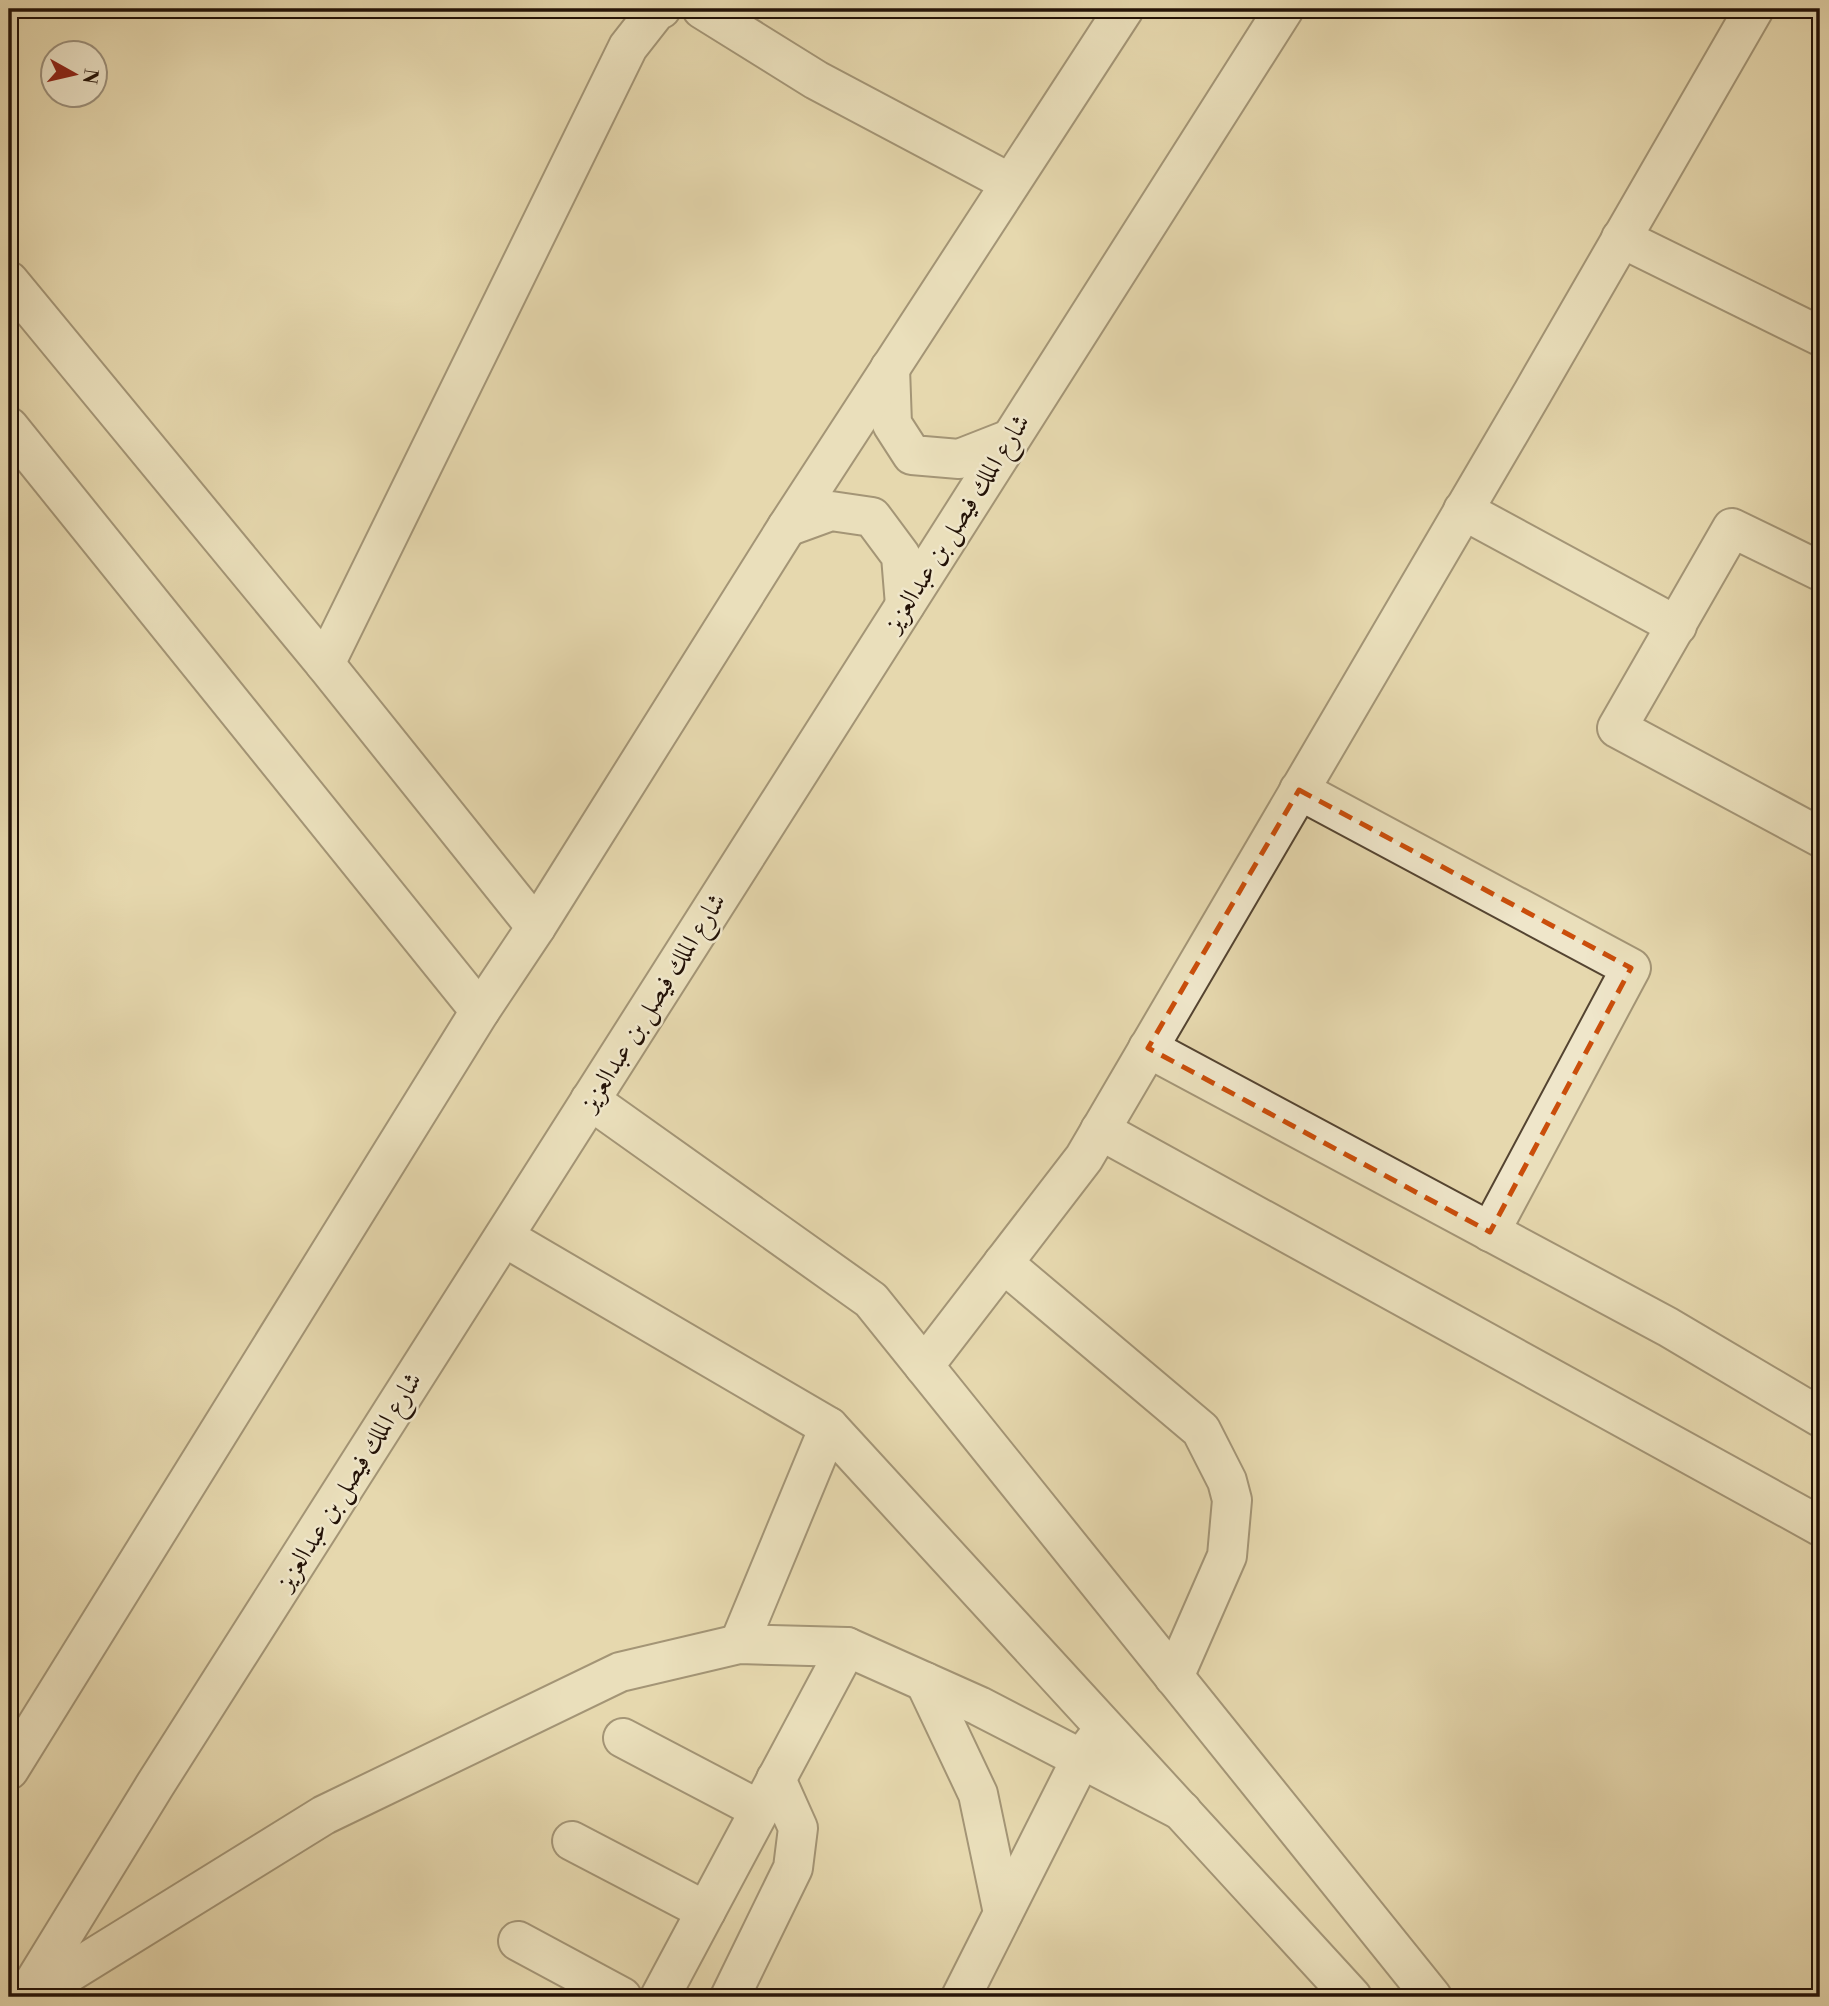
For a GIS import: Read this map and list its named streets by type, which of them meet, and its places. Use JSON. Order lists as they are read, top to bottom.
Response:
{
  "streets": {
    "street": ["شارع الملك فيصل بن عبدالعزيز"]
  },
  "north": "right"
}
